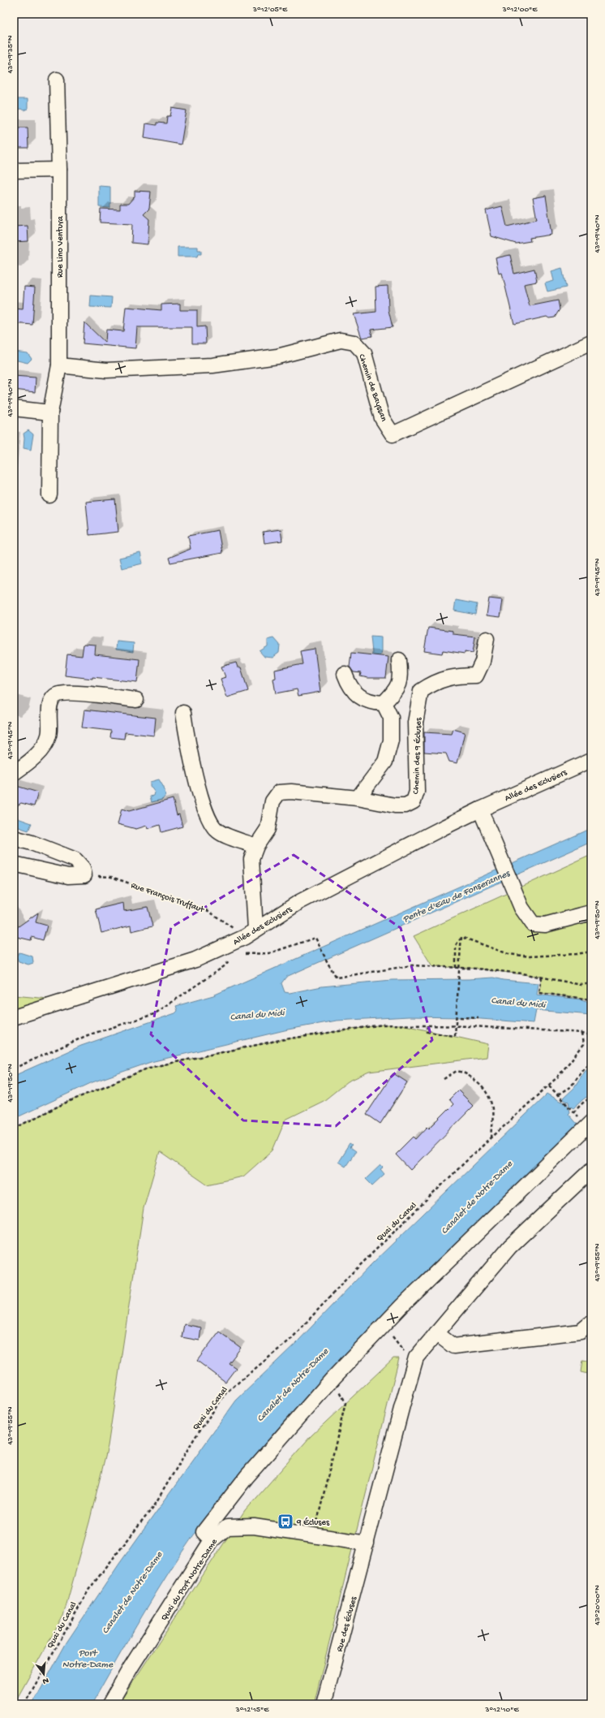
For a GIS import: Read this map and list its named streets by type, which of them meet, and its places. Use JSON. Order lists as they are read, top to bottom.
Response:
{
  "streets": {
    "street": [
      "Rue Lino Ventura",
      "Chemin de Bayssan",
      "Chemin des 9 Écluses",
      "Allée des Eclusiers",
      "Quai du Port Notre-Dame",
      "Rue des Écluses"
    ],
    "path": ["Rue François Truffaut", "Quai du Canal"]
  },
  "crossings": [
    ["Rue Lino Ventura", "Chemin de Bayssan"],
    ["Chemin des 9 Écluses", "Allée des Eclusiers"],
    ["Chemin des 9 Écluses", "Rue François Truffaut"],
    ["Allée des Eclusiers", "Rue François Truffaut"],
    ["Quai du Port Notre-Dame", "Rue des Écluses"]
  ],
  "water": [
    "Pente d'Eau de Fonserannes",
    "Canal du Midi",
    "Canalet de Notre-Dame",
    "Port Notre-Dame"
  ],
  "places": {
    "bus stop": ["9 Écluses"]
  },
  "north": "bottom",
  "coordinates": [
    "3°12'05\"E",
    "3°12'00\"E",
    "43°19'35\"N",
    "43°19'40\"N",
    "43°19'45\"N",
    "43°19'50\"N",
    "43°19'55\"N",
    "43°20'00\"N",
    "3°12'15\"E",
    "3°12'10\"E"
  ]
}
